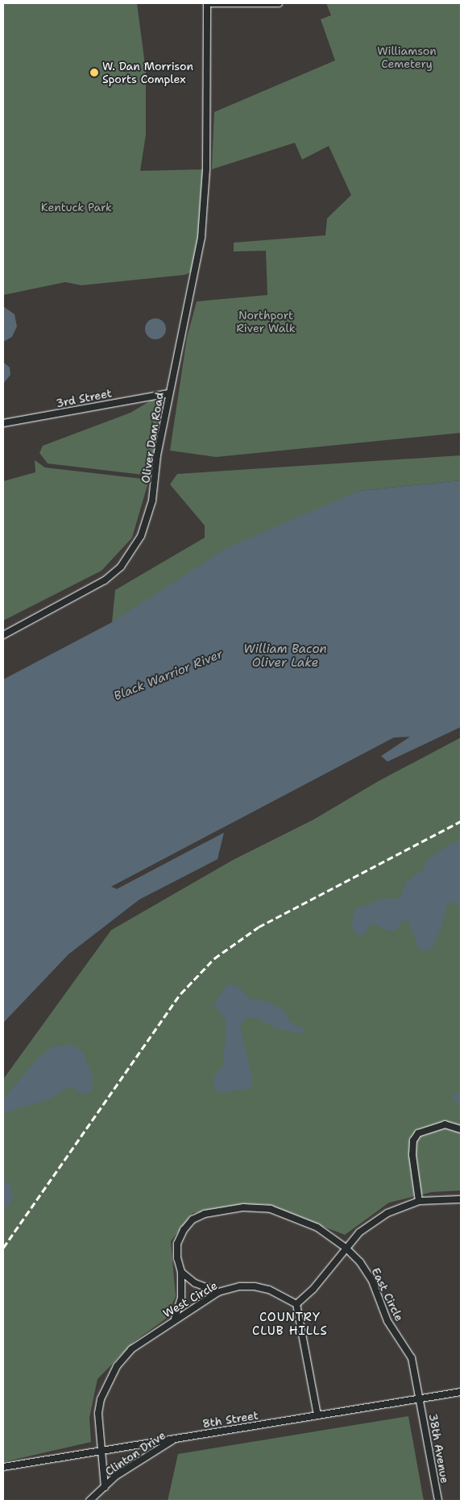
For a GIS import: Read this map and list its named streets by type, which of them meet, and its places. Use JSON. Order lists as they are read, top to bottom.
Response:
{
  "streets": {
    "street": [
      "3rd Street",
      "Oliver Dam Road",
      "East Circle",
      "West Circle",
      "8th Street",
      "38th Avenue",
      "Clinton Drive"
    ]
  },
  "crossings": [
    ["3rd Street", "Oliver Dam Road"],
    ["East Circle", "West Circle"],
    ["East Circle", "8th Street"],
    ["East Circle", "38th Avenue"],
    ["West Circle", "8th Street"],
    ["West Circle", "Clinton Drive"],
    ["8th Street", "38th Avenue"],
    ["8th Street", "Clinton Drive"]
  ],
  "districts": ["COUNTRY CLUB HILLS"],
  "water": ["William Bacon Oliver Lake", "Black Warrior River"],
  "parks": ["Williamson Cemetery", "Kentuck Park", "Northport River Walk"],
  "places": ["W. Dan Morrison Sports Complex"]
}
